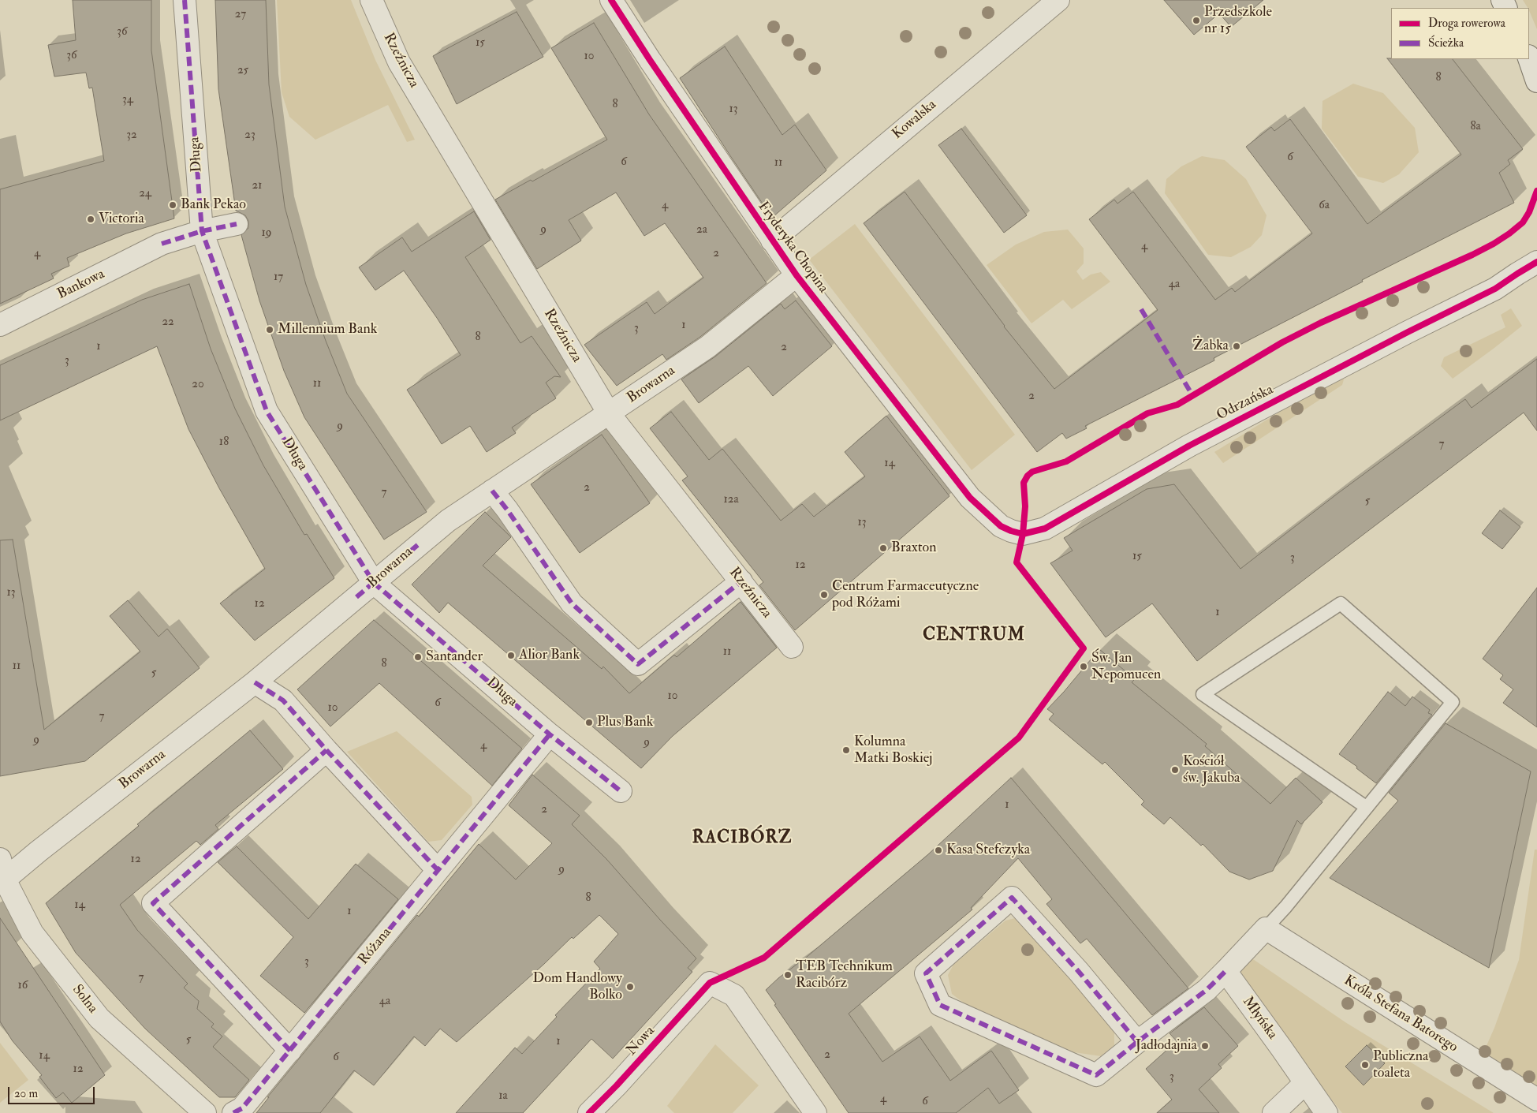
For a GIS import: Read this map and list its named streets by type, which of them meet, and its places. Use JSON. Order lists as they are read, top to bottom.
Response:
{
  "streets": {
    "street": [
      "Rzeźnicza",
      "Kowalska",
      "Długa",
      "Fryderyka Chopina",
      "Bankowa",
      "Browarna",
      "Odrzańska",
      "Różana",
      "Solna",
      "Króla Stefana Batorego",
      "Młyńska",
      "Nowa"
    ]
  },
  "crossings": [
    ["Rzeźnicza", "Browarna"],
    ["Kowalska", "Fryderyka Chopina"],
    ["Długa", "Bankowa"],
    ["Długa", "Browarna"],
    ["Długa", "Różana"],
    ["Fryderyka Chopina", "Browarna"],
    ["Fryderyka Chopina", "Odrzańska"],
    ["Browarna", "Solna"]
  ],
  "districts": ["CENTRUM", "RACIBÓRZ"],
  "places": [
    "Przedszkole nr 15",
    "Bank Pekao",
    "Victoria",
    "Millennium Bank",
    "Żabka",
    "Braxton",
    "Centrum Farmaceutyczne pod Różami",
    "Alior Bank",
    "Santander",
    "Św. Jan Nepomucen",
    "Plus Bank",
    "Kolumna Matki Boskiej",
    "Kościół św. Jakuba",
    "Kasa Stefczyka",
    "TEB Technikum Racibórz",
    "Dom Handlowy Bolko",
    "Jadłodajnia",
    "Publiczna toaleta"
  ],
  "house_numbers": [
    "27",
    "36",
    "15",
    "36",
    "10",
    "25",
    "8",
    "34",
    "8",
    "13",
    "8a",
    "32",
    "23",
    "6",
    "6",
    "11",
    "21",
    "24",
    "4",
    "6a",
    "9",
    "2a",
    "19",
    "4",
    "4",
    "2",
    "17",
    "4a",
    "22",
    "1",
    "3",
    "8",
    "1",
    "2",
    "3",
    "11",
    "20",
    "2",
    "9",
    "18",
    "7",
    "14",
    "2",
    "7",
    "12a",
    "5",
    "13",
    "15",
    "3",
    "12",
    "13",
    "12",
    "1",
    "11",
    "8",
    "11",
    "5",
    "10",
    "6",
    "10",
    "7",
    "9",
    "9",
    "4",
    "1",
    "2",
    "12",
    "9",
    "8",
    "14",
    "1",
    "3",
    "7",
    "16",
    "4a",
    "5",
    "1",
    "2",
    "14",
    "6",
    "12",
    "3",
    "1a",
    "4",
    "6"
  ],
  "legend": ["Droga rowerowa", "Ścieżka"],
  "scale_bar": "20 m"
}
